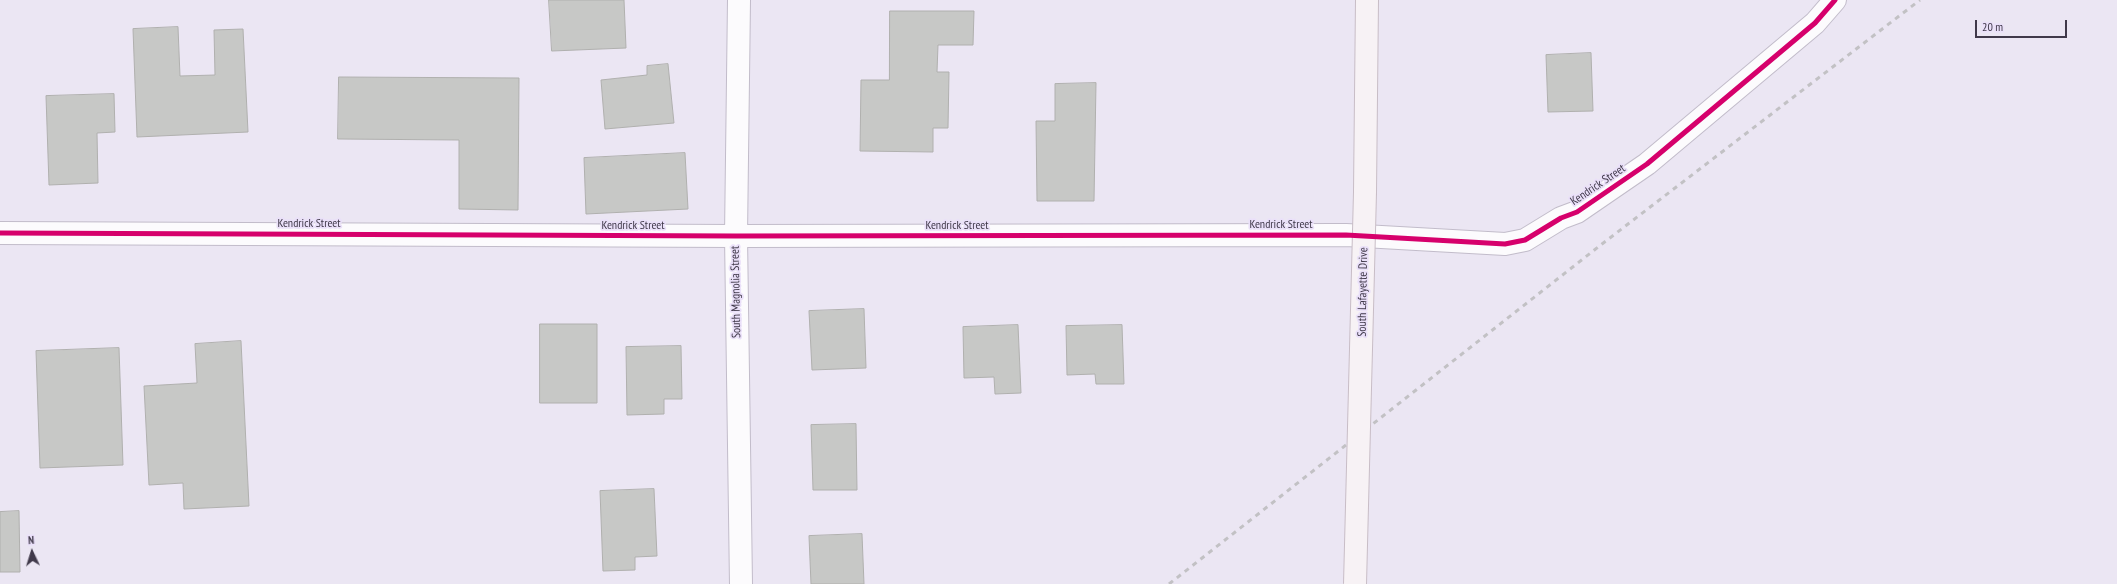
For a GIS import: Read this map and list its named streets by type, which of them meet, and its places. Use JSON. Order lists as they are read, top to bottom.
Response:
{
  "streets": {
    "main road": ["South Lafayette Drive"],
    "street": ["Kendrick Street", "South Magnolia Street"]
  },
  "crossings": [
    ["Kendrick Street", "South Magnolia Street"]
  ],
  "scale_bar": "20 m",
  "north": "top"
}
